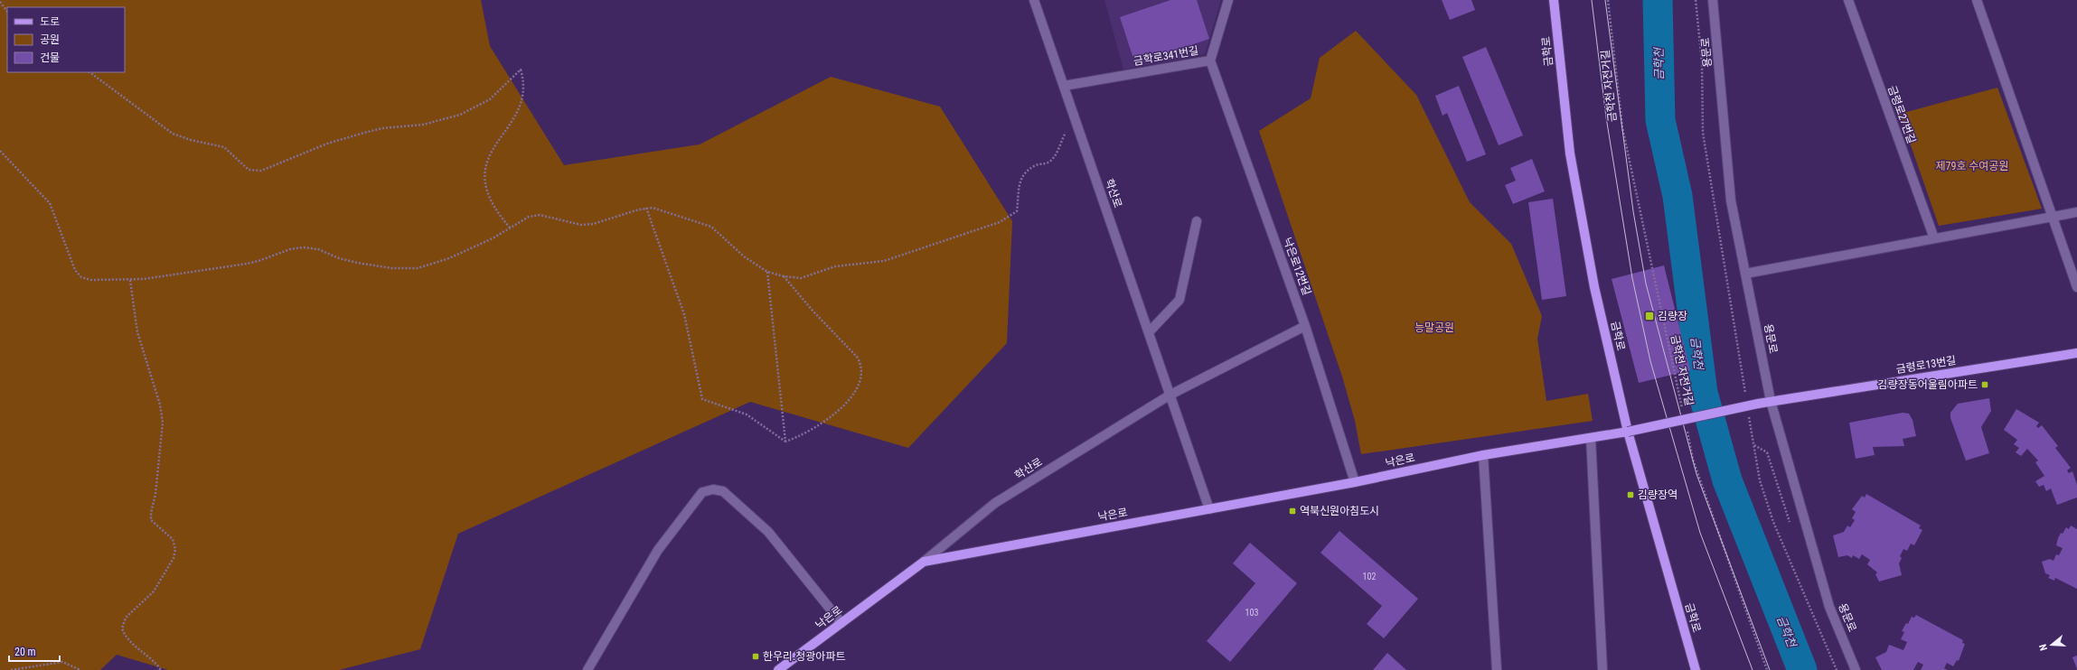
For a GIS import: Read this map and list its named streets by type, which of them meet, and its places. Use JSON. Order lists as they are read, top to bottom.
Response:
{
  "streets": {
    "main road": ["금학로", "금령로13번길", "낙은로"],
    "street": [
      "용문로",
      "금학로341번길",
      "금령로27번길",
      "학산로",
      "낙은로12번길"
    ],
    "path": ["금학천 자전거길"]
  },
  "crossings": [
    ["금학로", "금령로13번길"],
    ["금학로", "낙은로"],
    ["용문로", "금령로13번길"],
    ["금학로341번길", "학산로"],
    ["금학로341번길", "낙은로12번길"],
    ["학산로", "낙은로"],
    ["낙은로12번길", "낙은로"],
    ["금령로13번길", "낙은로"]
  ],
  "water": ["금학천"],
  "parks": ["제79호 수여공원", "능말공원"],
  "places": {
    "transit": [
      "김량장",
      "김량장동어울림아파트",
      "김량장역",
      "역북신원아침도시",
      "한우리.청광아파트"
    ]
  },
  "house_numbers": ["102", "103"],
  "legend": ["도로", "공원", "건물"],
  "scale_bar": "20 m",
  "north": "left"
}
